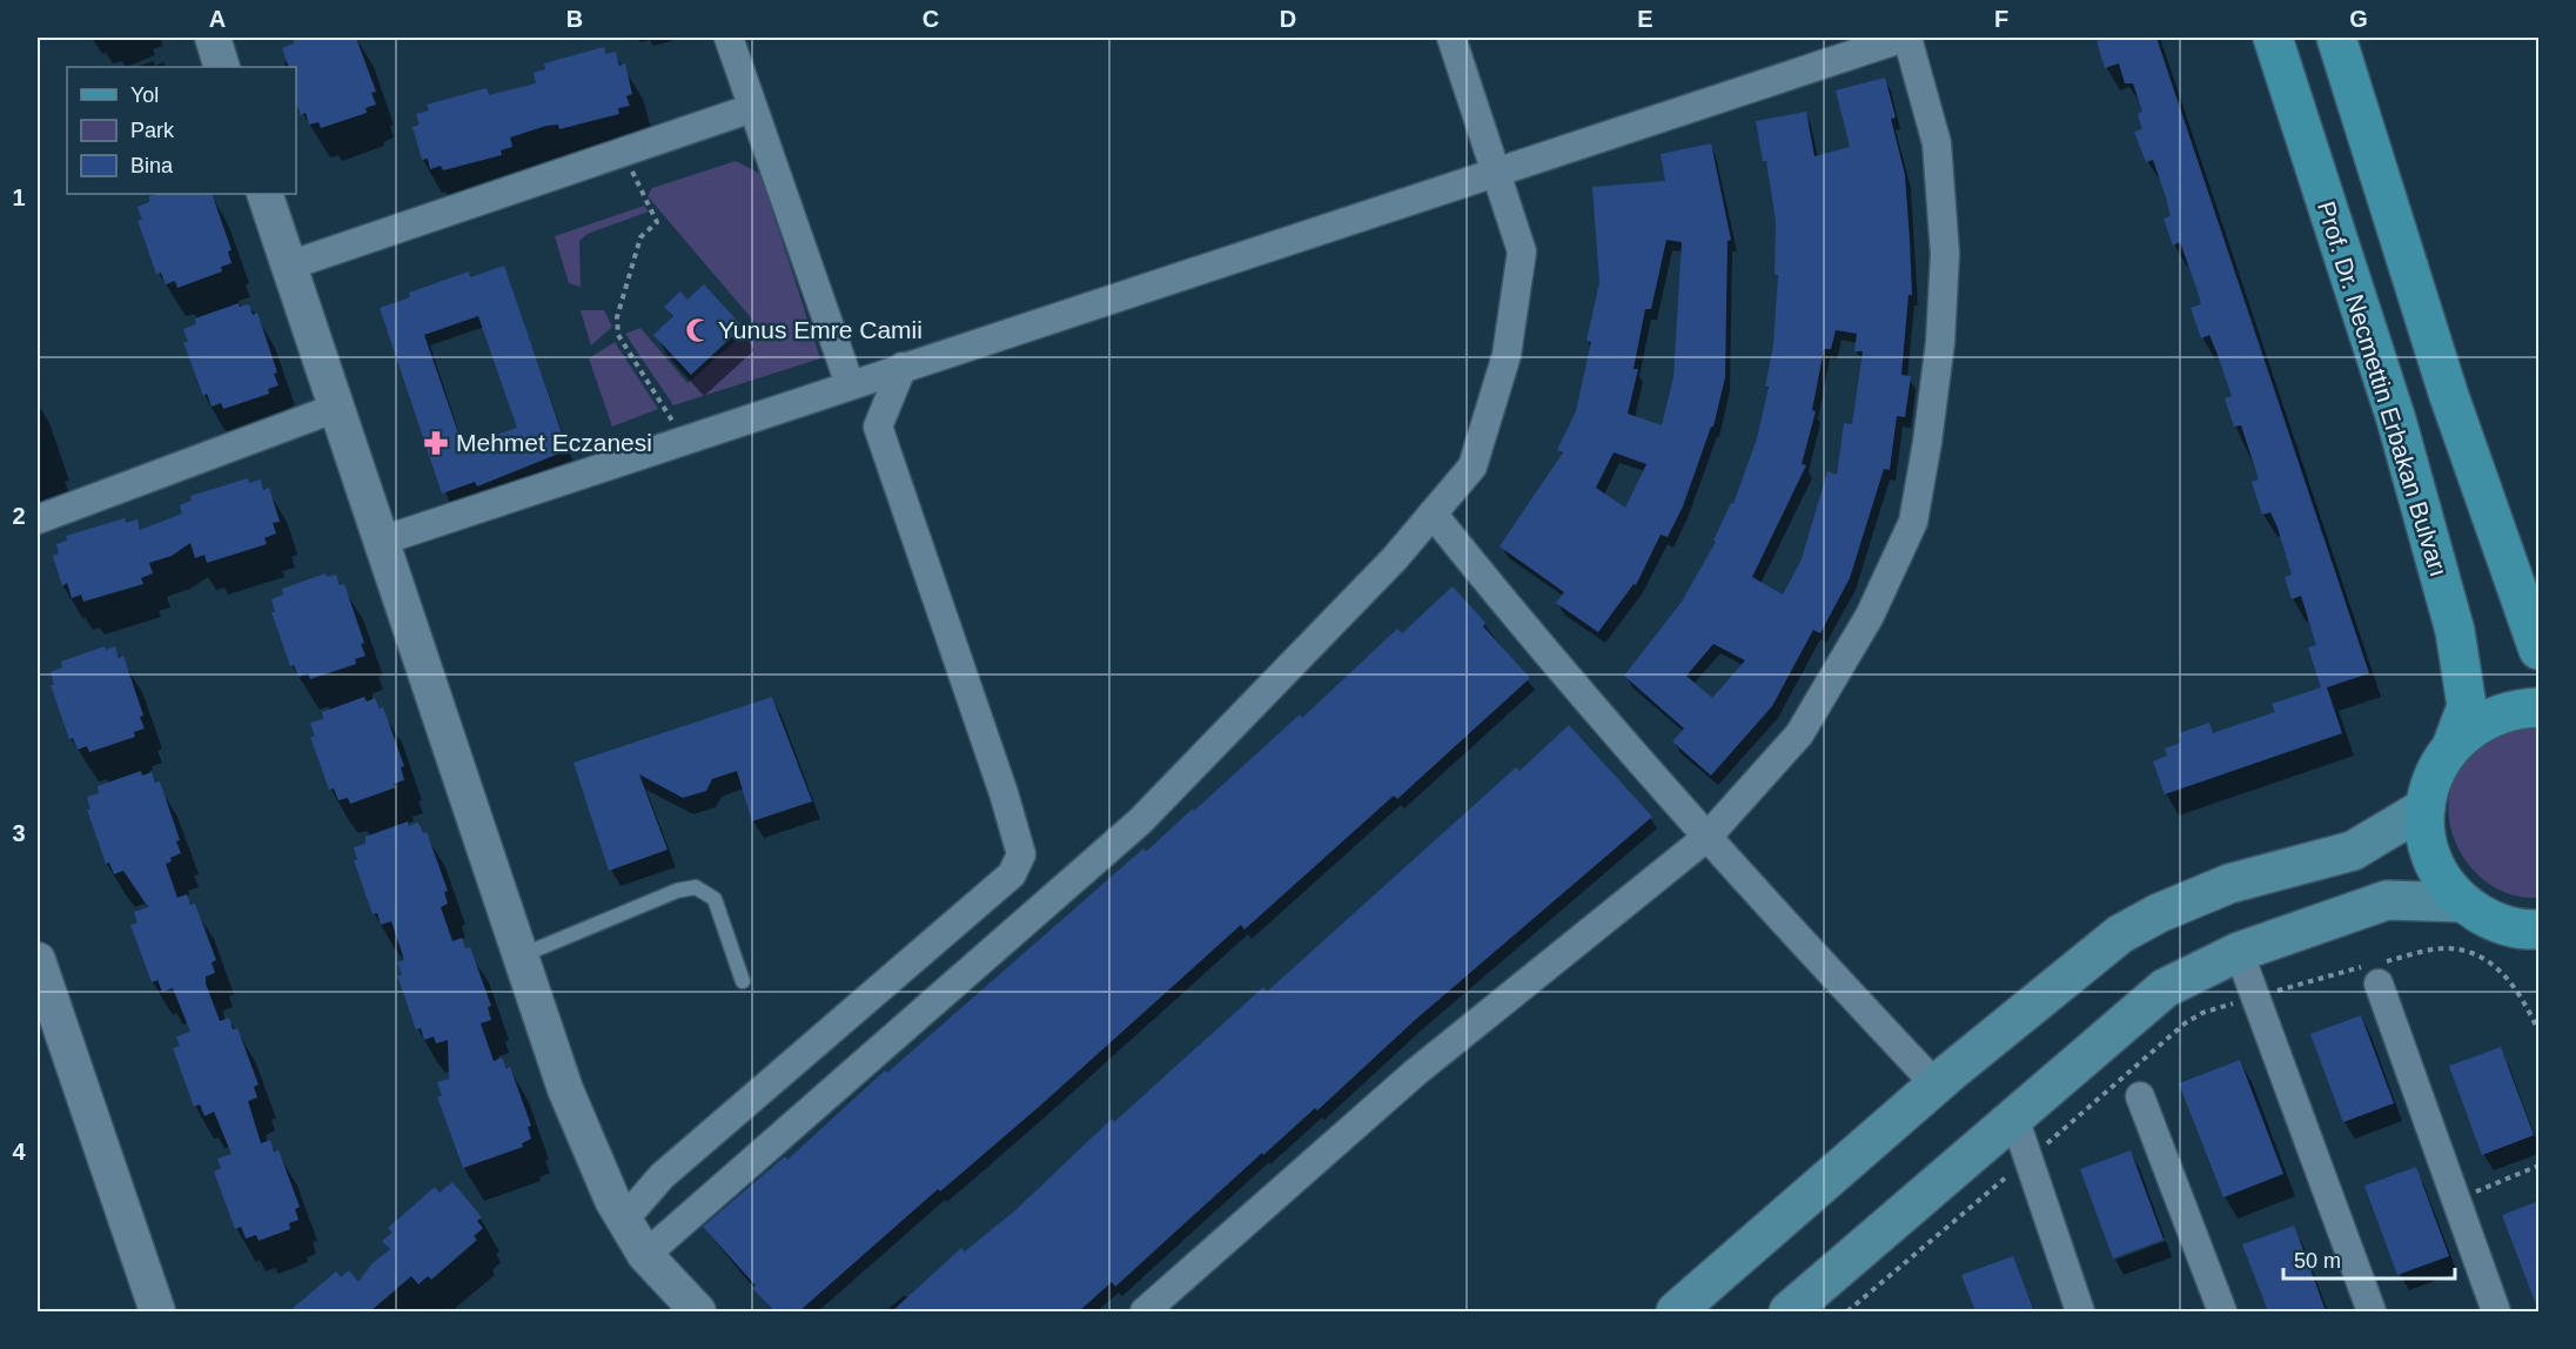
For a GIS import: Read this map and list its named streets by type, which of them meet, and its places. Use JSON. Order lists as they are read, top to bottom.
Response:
{
  "streets": {
    "main road": ["Prof. Dr. Necmettin Erbakan Bulvarı"]
  },
  "places": {
    "mosque": ["Yunus Emre Camii"],
    "pharmacy": ["Mehmet Eczanesi"]
  },
  "legend": ["Yol", "Park", "Bina"],
  "scale_bar": "50 m",
  "grid": {
    "columns": [
      "A",
      "B",
      "C",
      "D",
      "E",
      "F",
      "G"
    ],
    "rows": [
      "1",
      "2",
      "3",
      "4"
    ]
  }
}
